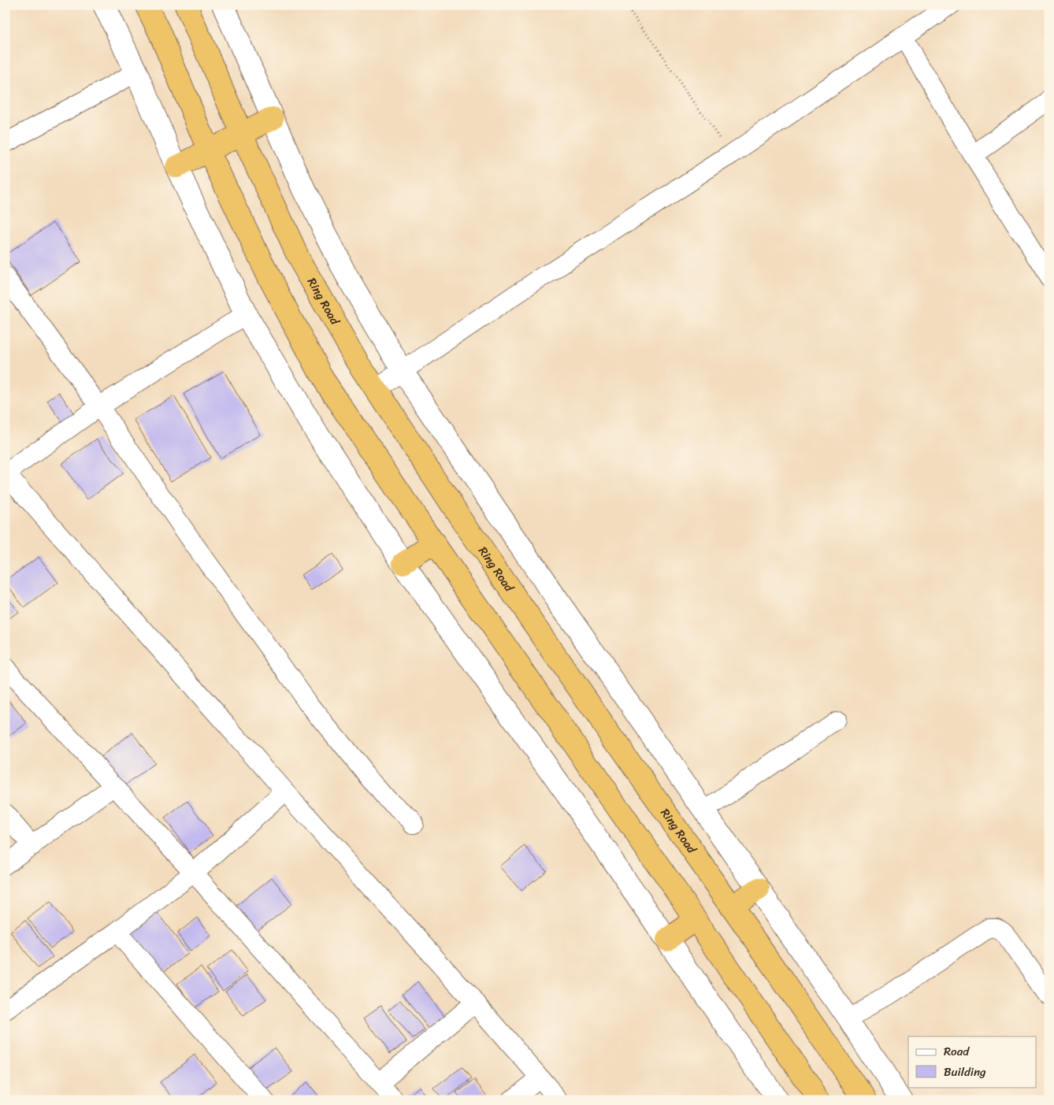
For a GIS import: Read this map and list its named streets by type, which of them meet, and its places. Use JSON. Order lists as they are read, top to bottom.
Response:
{
  "streets": {
    "highway": ["Ring Road"]
  },
  "legend": ["Road", "Building"]
}
